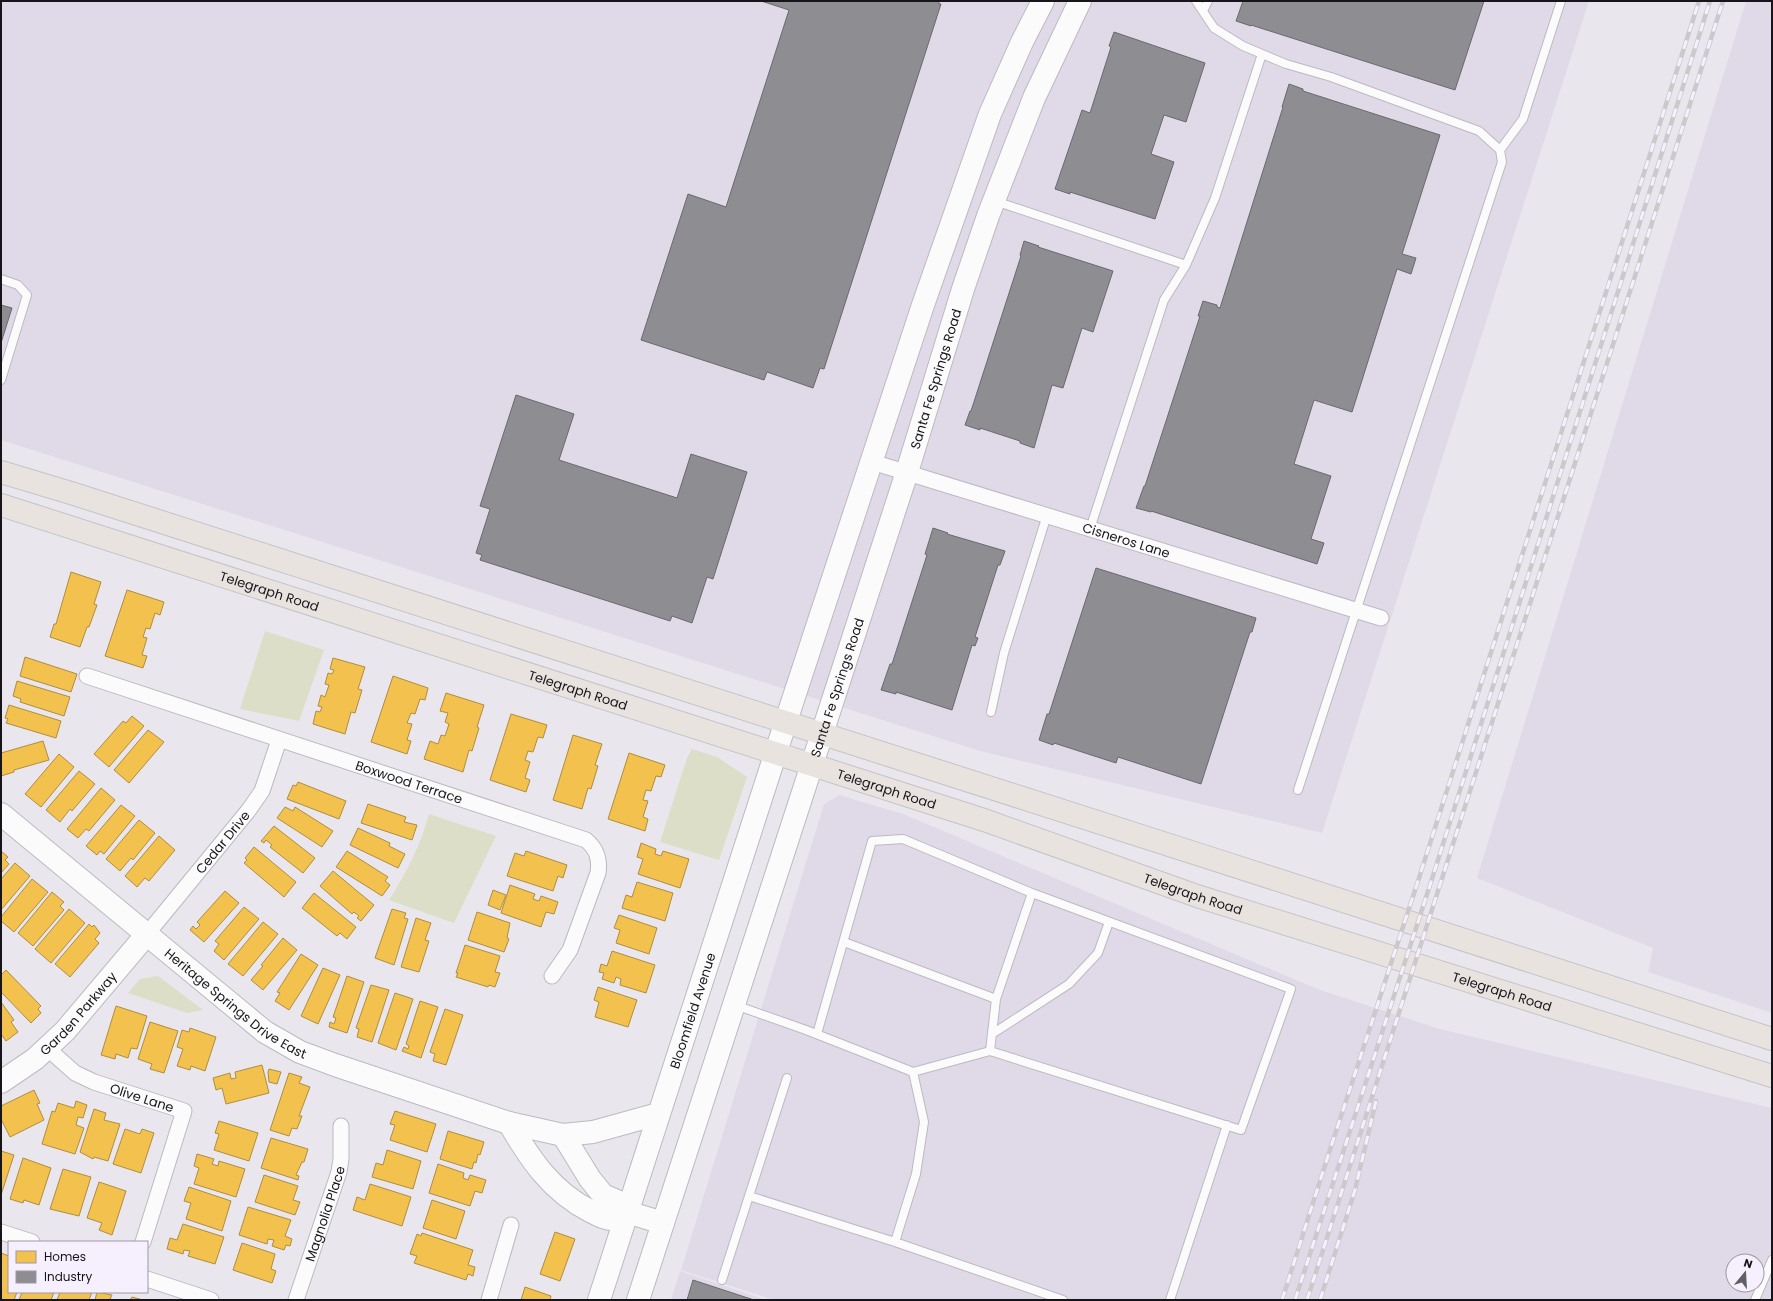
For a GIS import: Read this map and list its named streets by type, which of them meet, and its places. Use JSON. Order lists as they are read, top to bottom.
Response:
{
  "streets": {
    "main road": [
      "Santa Fe Springs Road",
      "Telegraph Road",
      "Heritage Springs Drive East",
      "Bloomfield Avenue",
      "Garden Parkway"
    ],
    "street": [
      "Cisneros Lane",
      "Boxwood Terrace",
      "Cedar Drive",
      "Olive Lane",
      "Magnolia Place"
    ]
  },
  "crossings": [
    ["Santa Fe Springs Road", "Cisneros Lane"],
    ["Santa Fe Springs Road", "Telegraph Road"],
    ["Telegraph Road", "Bloomfield Avenue"],
    ["Boxwood Terrace", "Cedar Drive"],
    ["Cedar Drive", "Heritage Springs Drive East"],
    ["Cedar Drive", "Garden Parkway"],
    ["Heritage Springs Drive East", "Bloomfield Avenue"],
    ["Heritage Springs Drive East", "Garden Parkway"],
    ["Garden Parkway", "Olive Lane"]
  ],
  "legend": ["Homes", "Industry"],
  "north": "top"
}
